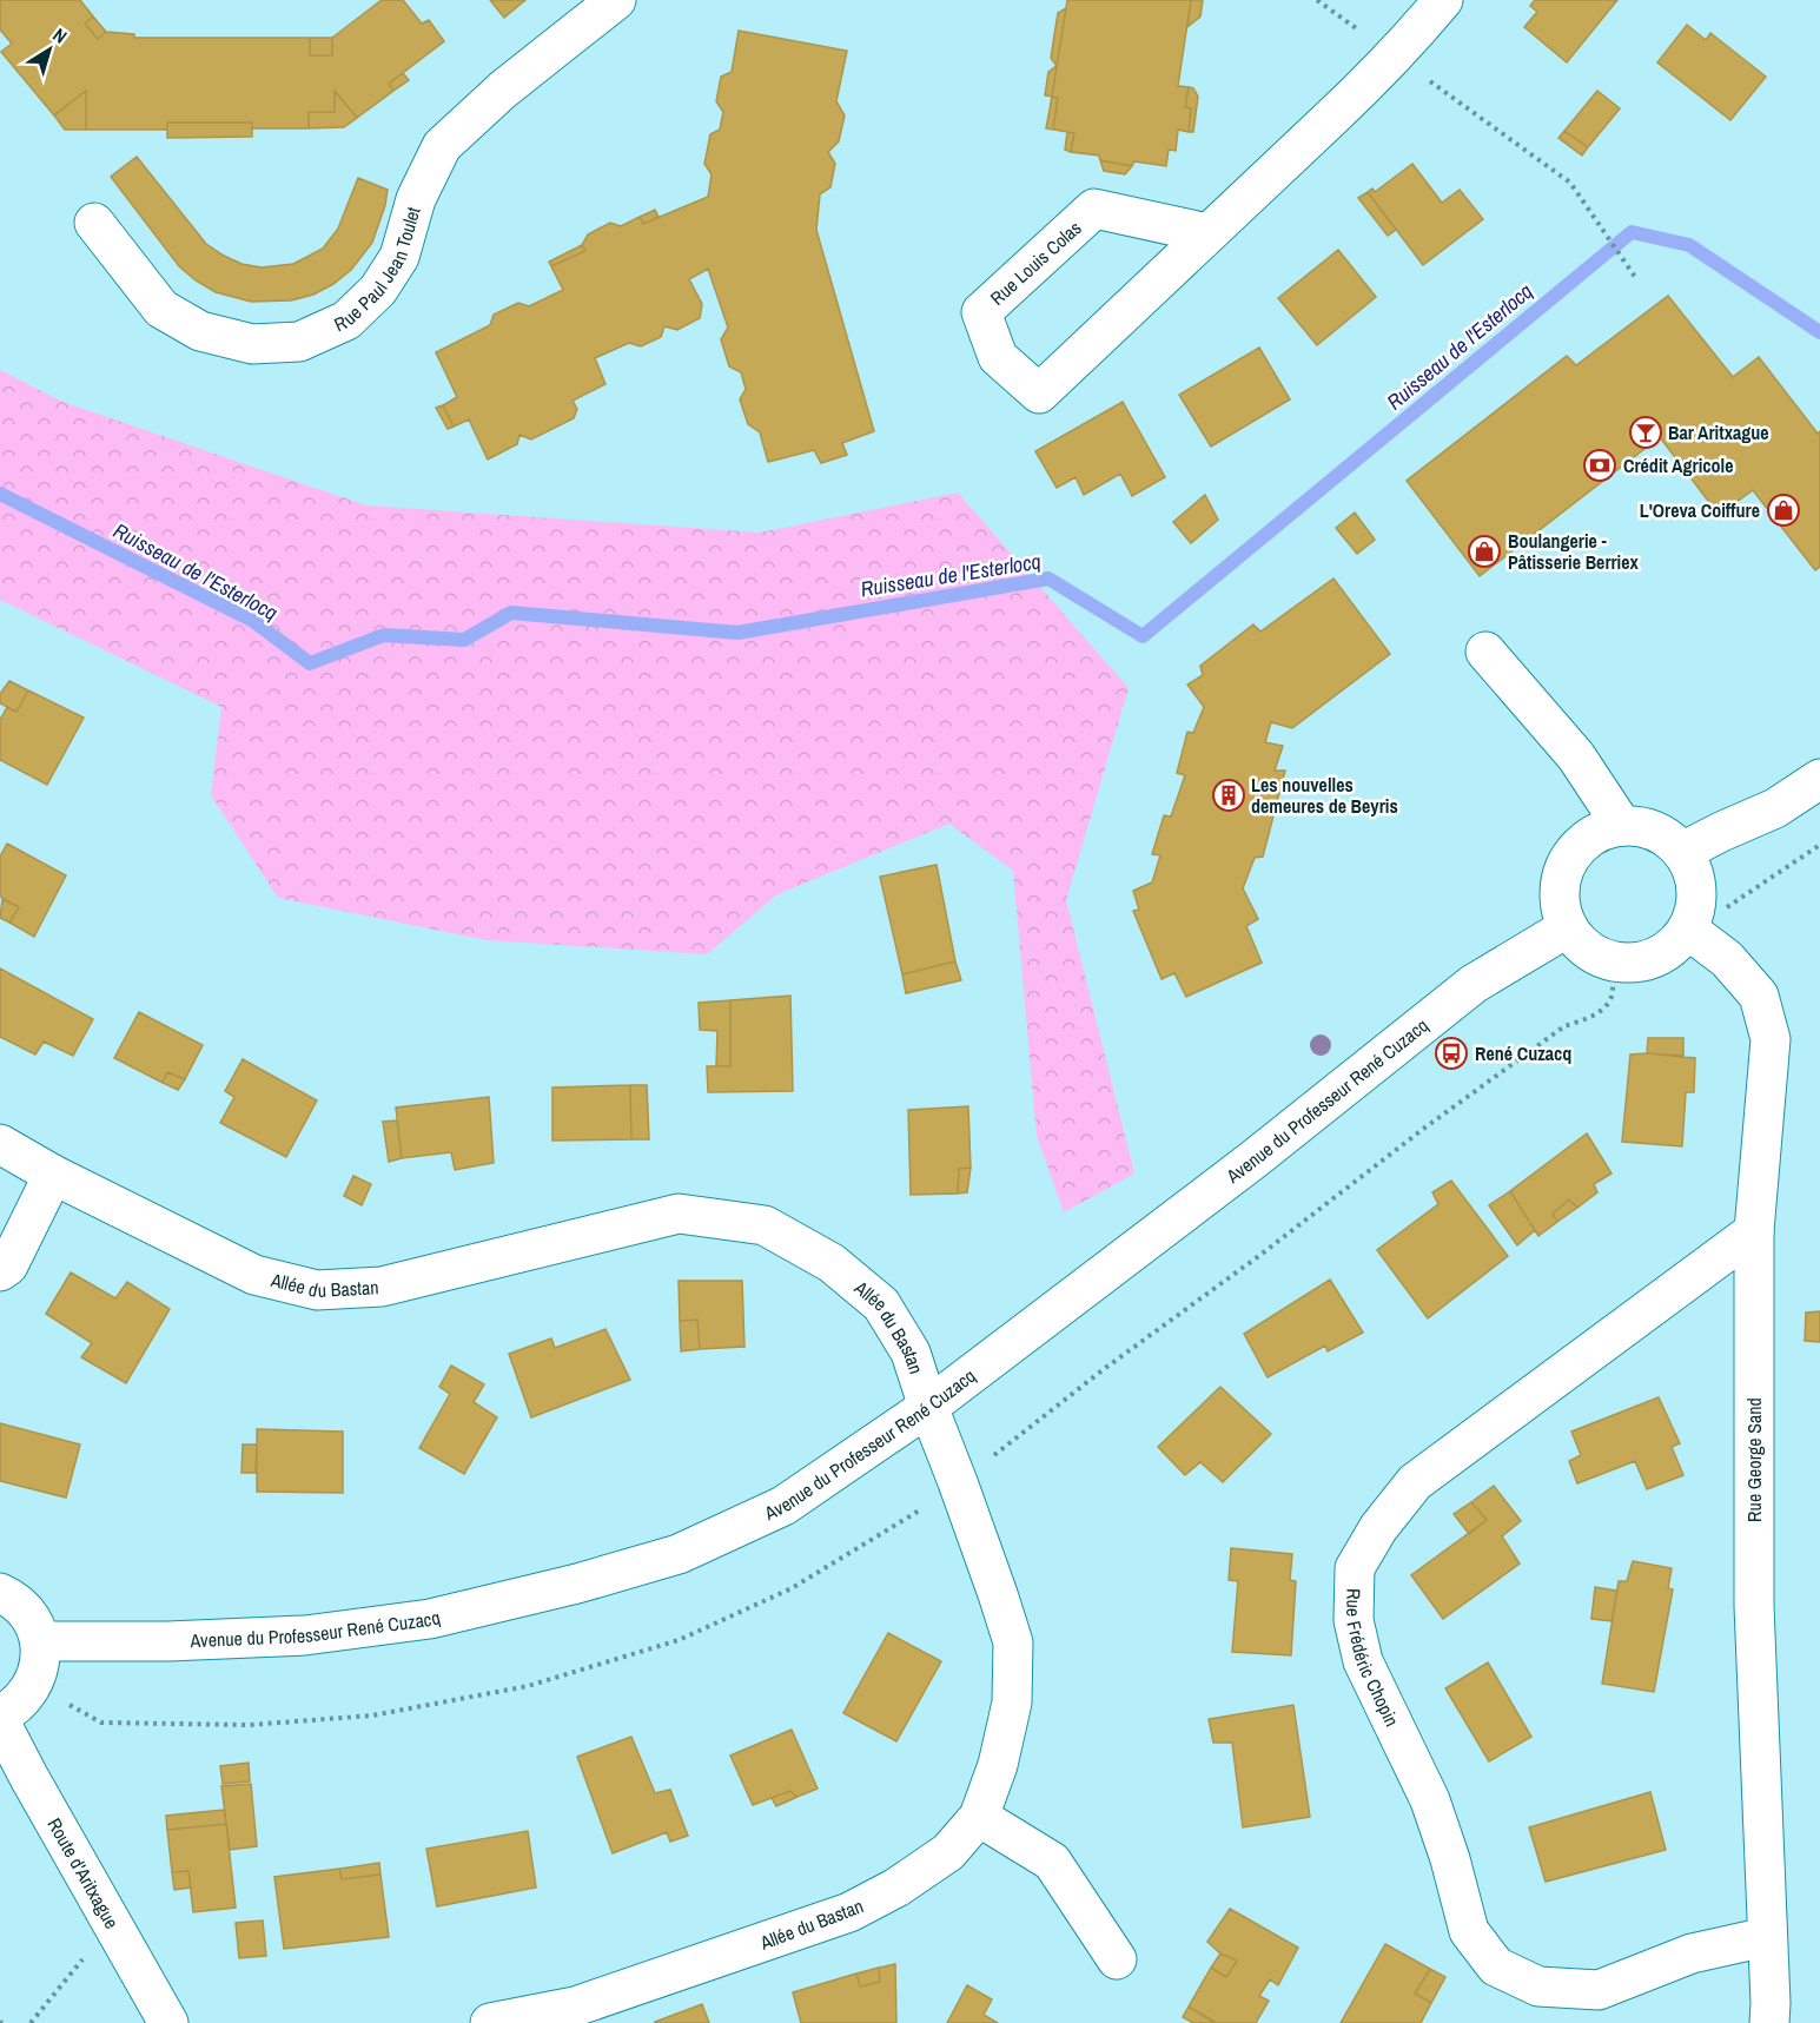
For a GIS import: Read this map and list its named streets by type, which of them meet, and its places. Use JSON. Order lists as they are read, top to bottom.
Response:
{
  "streets": {
    "street": [
      "Rue Louis Colas",
      "Rue Paul Jean Toulet",
      "Avenue du Professeur René Cuzacq",
      "Allée du Bastan",
      "Rue George Sand",
      "Rue Frédéric Chopin",
      "Route d'Aritxague"
    ]
  },
  "crossings": [
    ["Avenue du Professeur René Cuzacq", "Allée du Bastan"],
    ["Avenue du Professeur René Cuzacq", "Rue George Sand"],
    ["Rue George Sand", "Rue Frédéric Chopin"]
  ],
  "water": ["Ruisseau de l'Esterlocq"],
  "places": {
    "bar": ["Bar Aritxague"],
    "bank": ["Crédit Agricole"],
    "shop": ["L'Oreva Coiffure", "Boulangerie - Pâtisserie Berriex"],
    "building": ["Les nouvelles demeures de Beyris"],
    "bus stop": ["René Cuzacq"]
  },
  "north": "top right"
}
